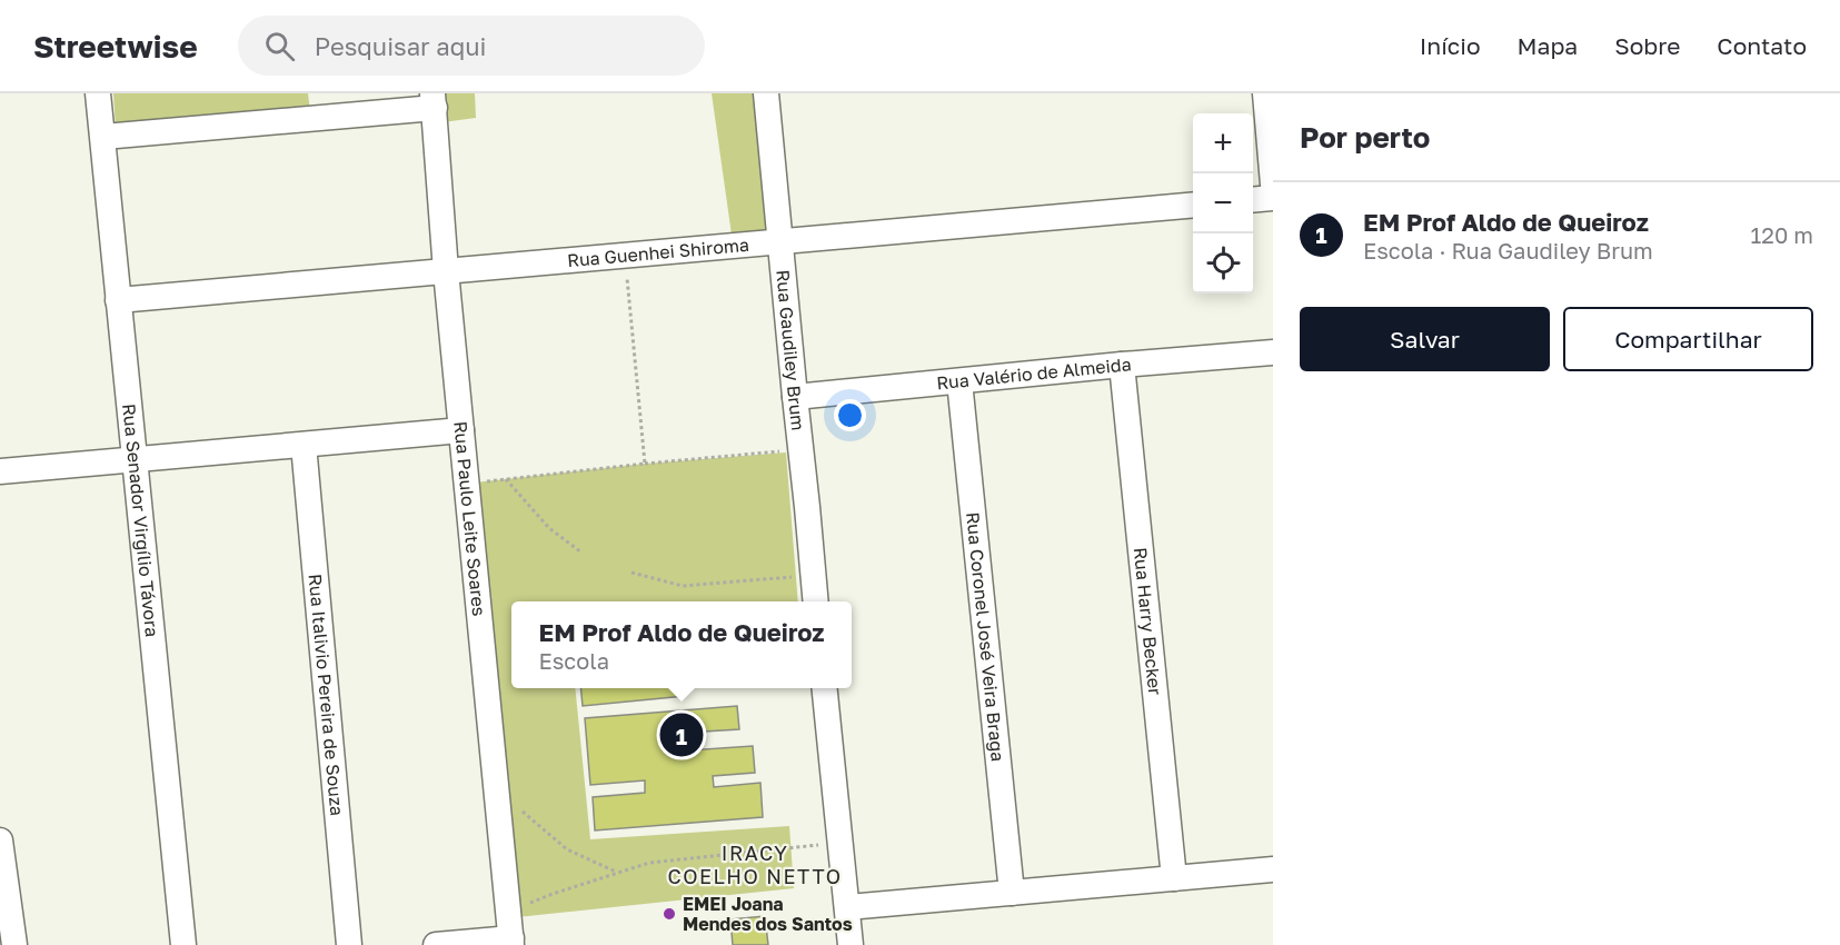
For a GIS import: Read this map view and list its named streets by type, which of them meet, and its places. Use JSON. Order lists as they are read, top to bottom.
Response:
{
  "streets": {
    "street": [
      "Rua Guenhei Shiroma",
      "Rua Gaudiley Brum",
      "Rua Valério de Almeida",
      "Rua Senador Virgílio Távora",
      "Rua Paulo Leite Soares",
      "Rua Harry Becker",
      "Rua Coronel José Veira Braga",
      "Rua Italivio Pereira de Souza"
    ]
  },
  "crossings": [
    ["Rua Guenhei Shiroma", "Rua Gaudiley Brum"],
    ["Rua Guenhei Shiroma", "Rua Senador Virgílio Távora"],
    ["Rua Guenhei Shiroma", "Rua Paulo Leite Soares"],
    ["Rua Gaudiley Brum", "Rua Valério de Almeida"],
    ["Rua Valério de Almeida", "Rua Harry Becker"],
    ["Rua Valério de Almeida", "Rua Coronel José Veira Braga"]
  ],
  "districts": ["IRACY COELHO NETTO"],
  "places": ["EMEI Joana Mendes dos Santos"],
  "page": {
    "header": "Streetwise",
    "search": "Pesquisar aqui",
    "nav": [
      "Início",
      "Mapa",
      "Sobre",
      "Contato"
    ],
    "heading": "Por perto",
    "map_buttons": ["+", "−"],
    "list": [
      {
        "mark": "1",
        "name": "EM Prof Aldo de Queiroz",
        "note": "Escola · Rua Gaudiley Brum",
        "value": "120 m"
      }
    ],
    "buttons": ["Salvar", "Compartilhar"],
    "popup": ["EM Prof Aldo de Queiroz", "Escola"],
    "pins": "1"
  }
}
